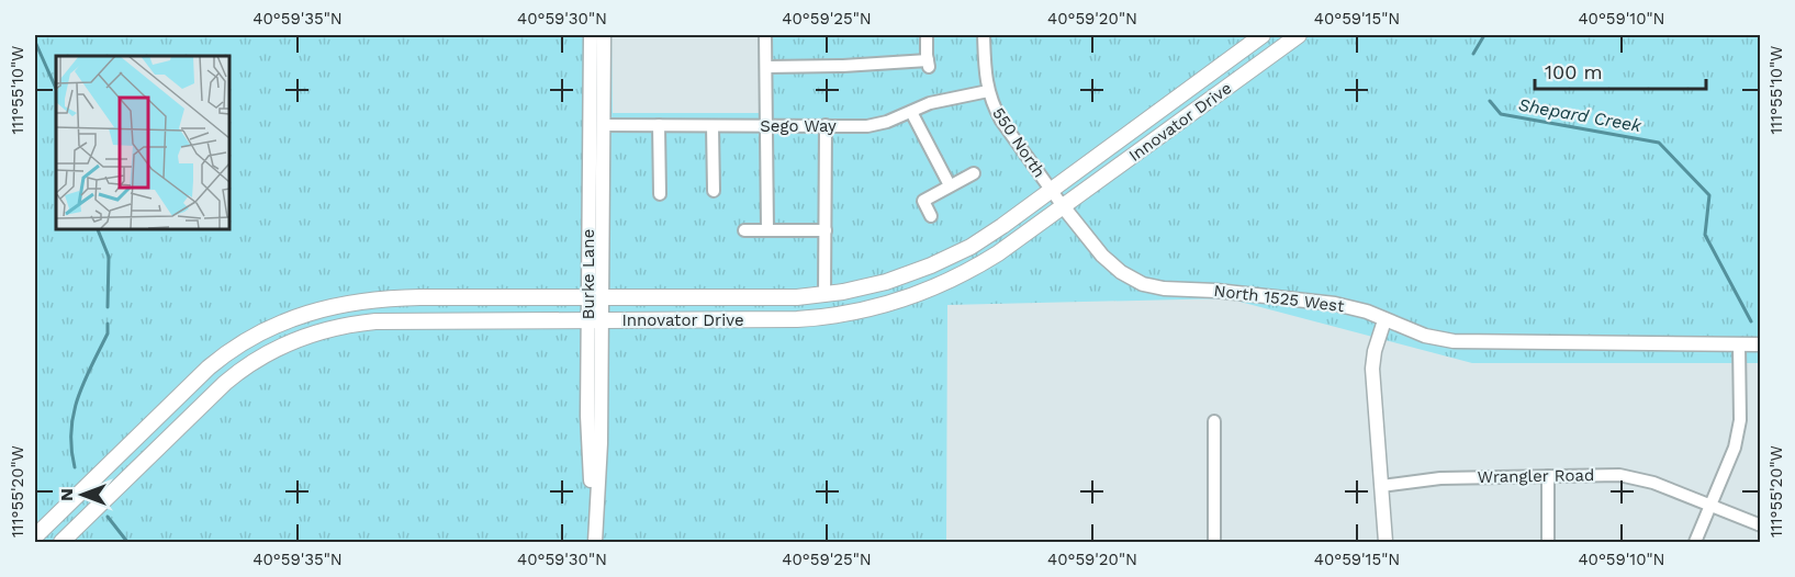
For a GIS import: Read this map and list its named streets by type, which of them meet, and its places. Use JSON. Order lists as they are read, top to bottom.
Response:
{
  "streets": {
    "main road": ["Innovator Drive"],
    "street": [
      "Sego Way",
      "550 North",
      "Burke Lane",
      "North 1525 West",
      "Wrangler Road"
    ]
  },
  "crossings": [
    ["Innovator Drive", "550 North"],
    ["Innovator Drive", "Burke Lane"],
    ["Innovator Drive", "North 1525 West"],
    ["Sego Way", "550 North"],
    ["Sego Way", "Burke Lane"],
    ["550 North", "North 1525 West"]
  ],
  "water": ["Shepard Creek"],
  "scale_bar": "100 m",
  "north": "left",
  "coordinates": [
    "40°59'35\"N",
    "40°59'30\"N",
    "40°59'25\"N",
    "40°59'20\"N",
    "40°59'15\"N",
    "40°59'10\"N",
    "111°55'10\"W",
    "111°55'20\"W"
  ]
}
